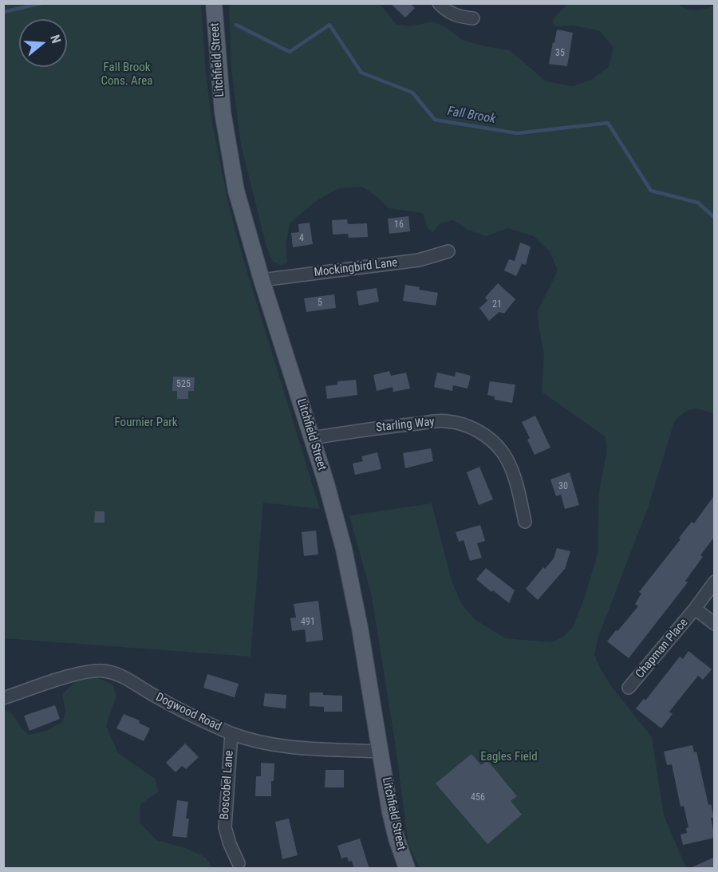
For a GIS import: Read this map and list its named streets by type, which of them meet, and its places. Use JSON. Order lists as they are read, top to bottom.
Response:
{
  "streets": {
    "main road": ["Litchfield Street"],
    "street": [
      "Mockingbird Lane",
      "Starling Way",
      "Chapman Place",
      "Dogwood Road",
      "Boscobel Lane"
    ]
  },
  "crossings": [
    ["Litchfield Street", "Mockingbird Lane"],
    ["Litchfield Street", "Starling Way"],
    ["Litchfield Street", "Dogwood Road"],
    ["Dogwood Road", "Boscobel Lane"]
  ],
  "water": ["Fall Brook"],
  "parks": ["Fall Brook Cons. Area", "Fournier Park", "Eagles Field"],
  "house_numbers": [
    "35",
    "16",
    "4",
    "5",
    "21",
    "525",
    "30",
    "491",
    "456"
  ],
  "north": "right"
}
